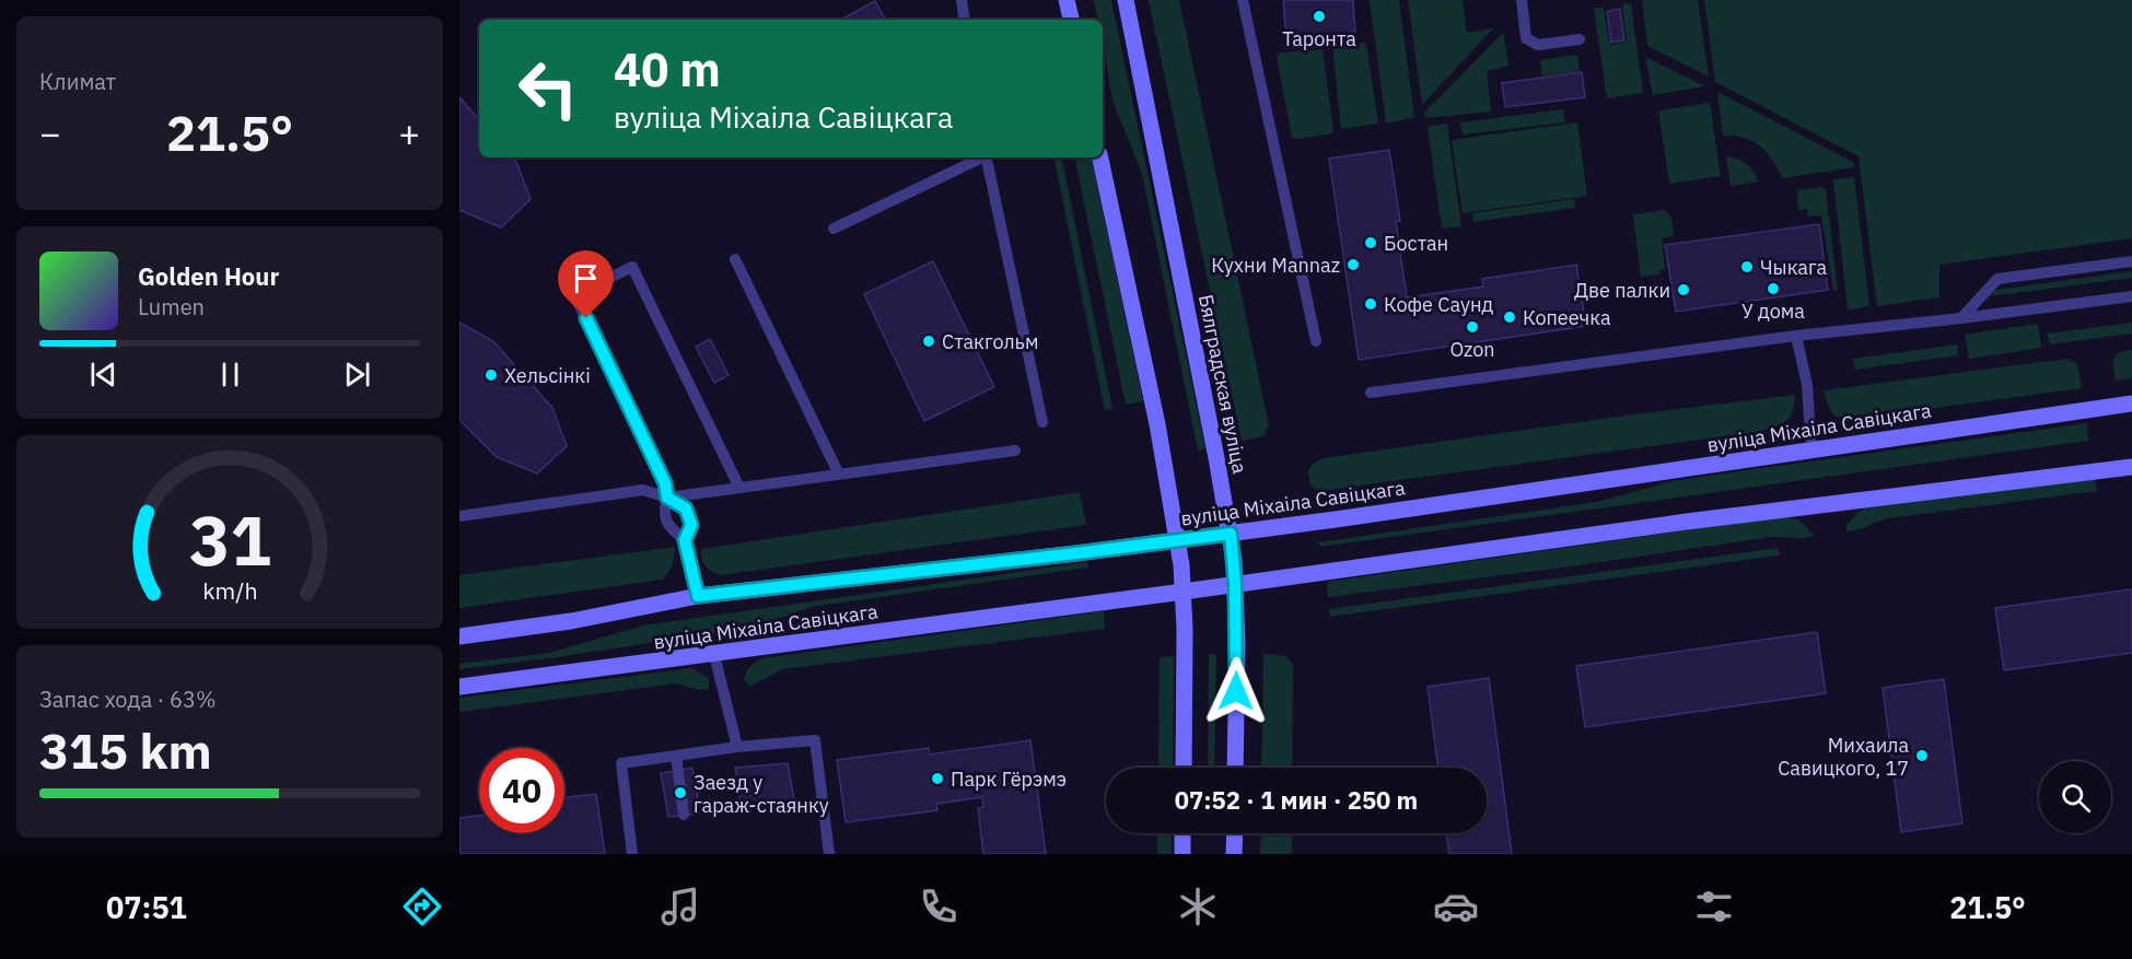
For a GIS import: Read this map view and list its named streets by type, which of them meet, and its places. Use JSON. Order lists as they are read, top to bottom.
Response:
{
  "streets": {
    "street": ["Бялградская вуліца", "вуліца Міхаіла Савіцкага"]
  },
  "crossings": [
    ["Бялградская вуліца", "вуліца Міхаіла Савіцкага"]
  ],
  "places": [
    "Таронта",
    "Бостан",
    "Кухни Mannaz",
    "Чыкага",
    "У дома",
    "Две палки",
    "Кофе Саунд",
    "Копеечка",
    "Ozon",
    "Стакгольм",
    "Хельсінкі",
    "Михаила Савицкого, 17",
    "Парк Гёрэмэ",
    "Заезд у гараж-стаянку"
  ],
  "page": {
    "tile": [
      "Климат",
      ["Запас хода · 63%", "315 km"]
    ],
    "turn": ["40 m", "вуліца Міхаіла Савіцкага"],
    "heat": ["−", "21.5°", "+"],
    "song": ["Golden Hour", "Lumen"],
    "limit": "40",
    "trip": "07:52 · 1 мин · 250 m",
    "tabs": ["07:51", "21.5°"],
    "gauge": ["31", "km/h"]
  }
}
